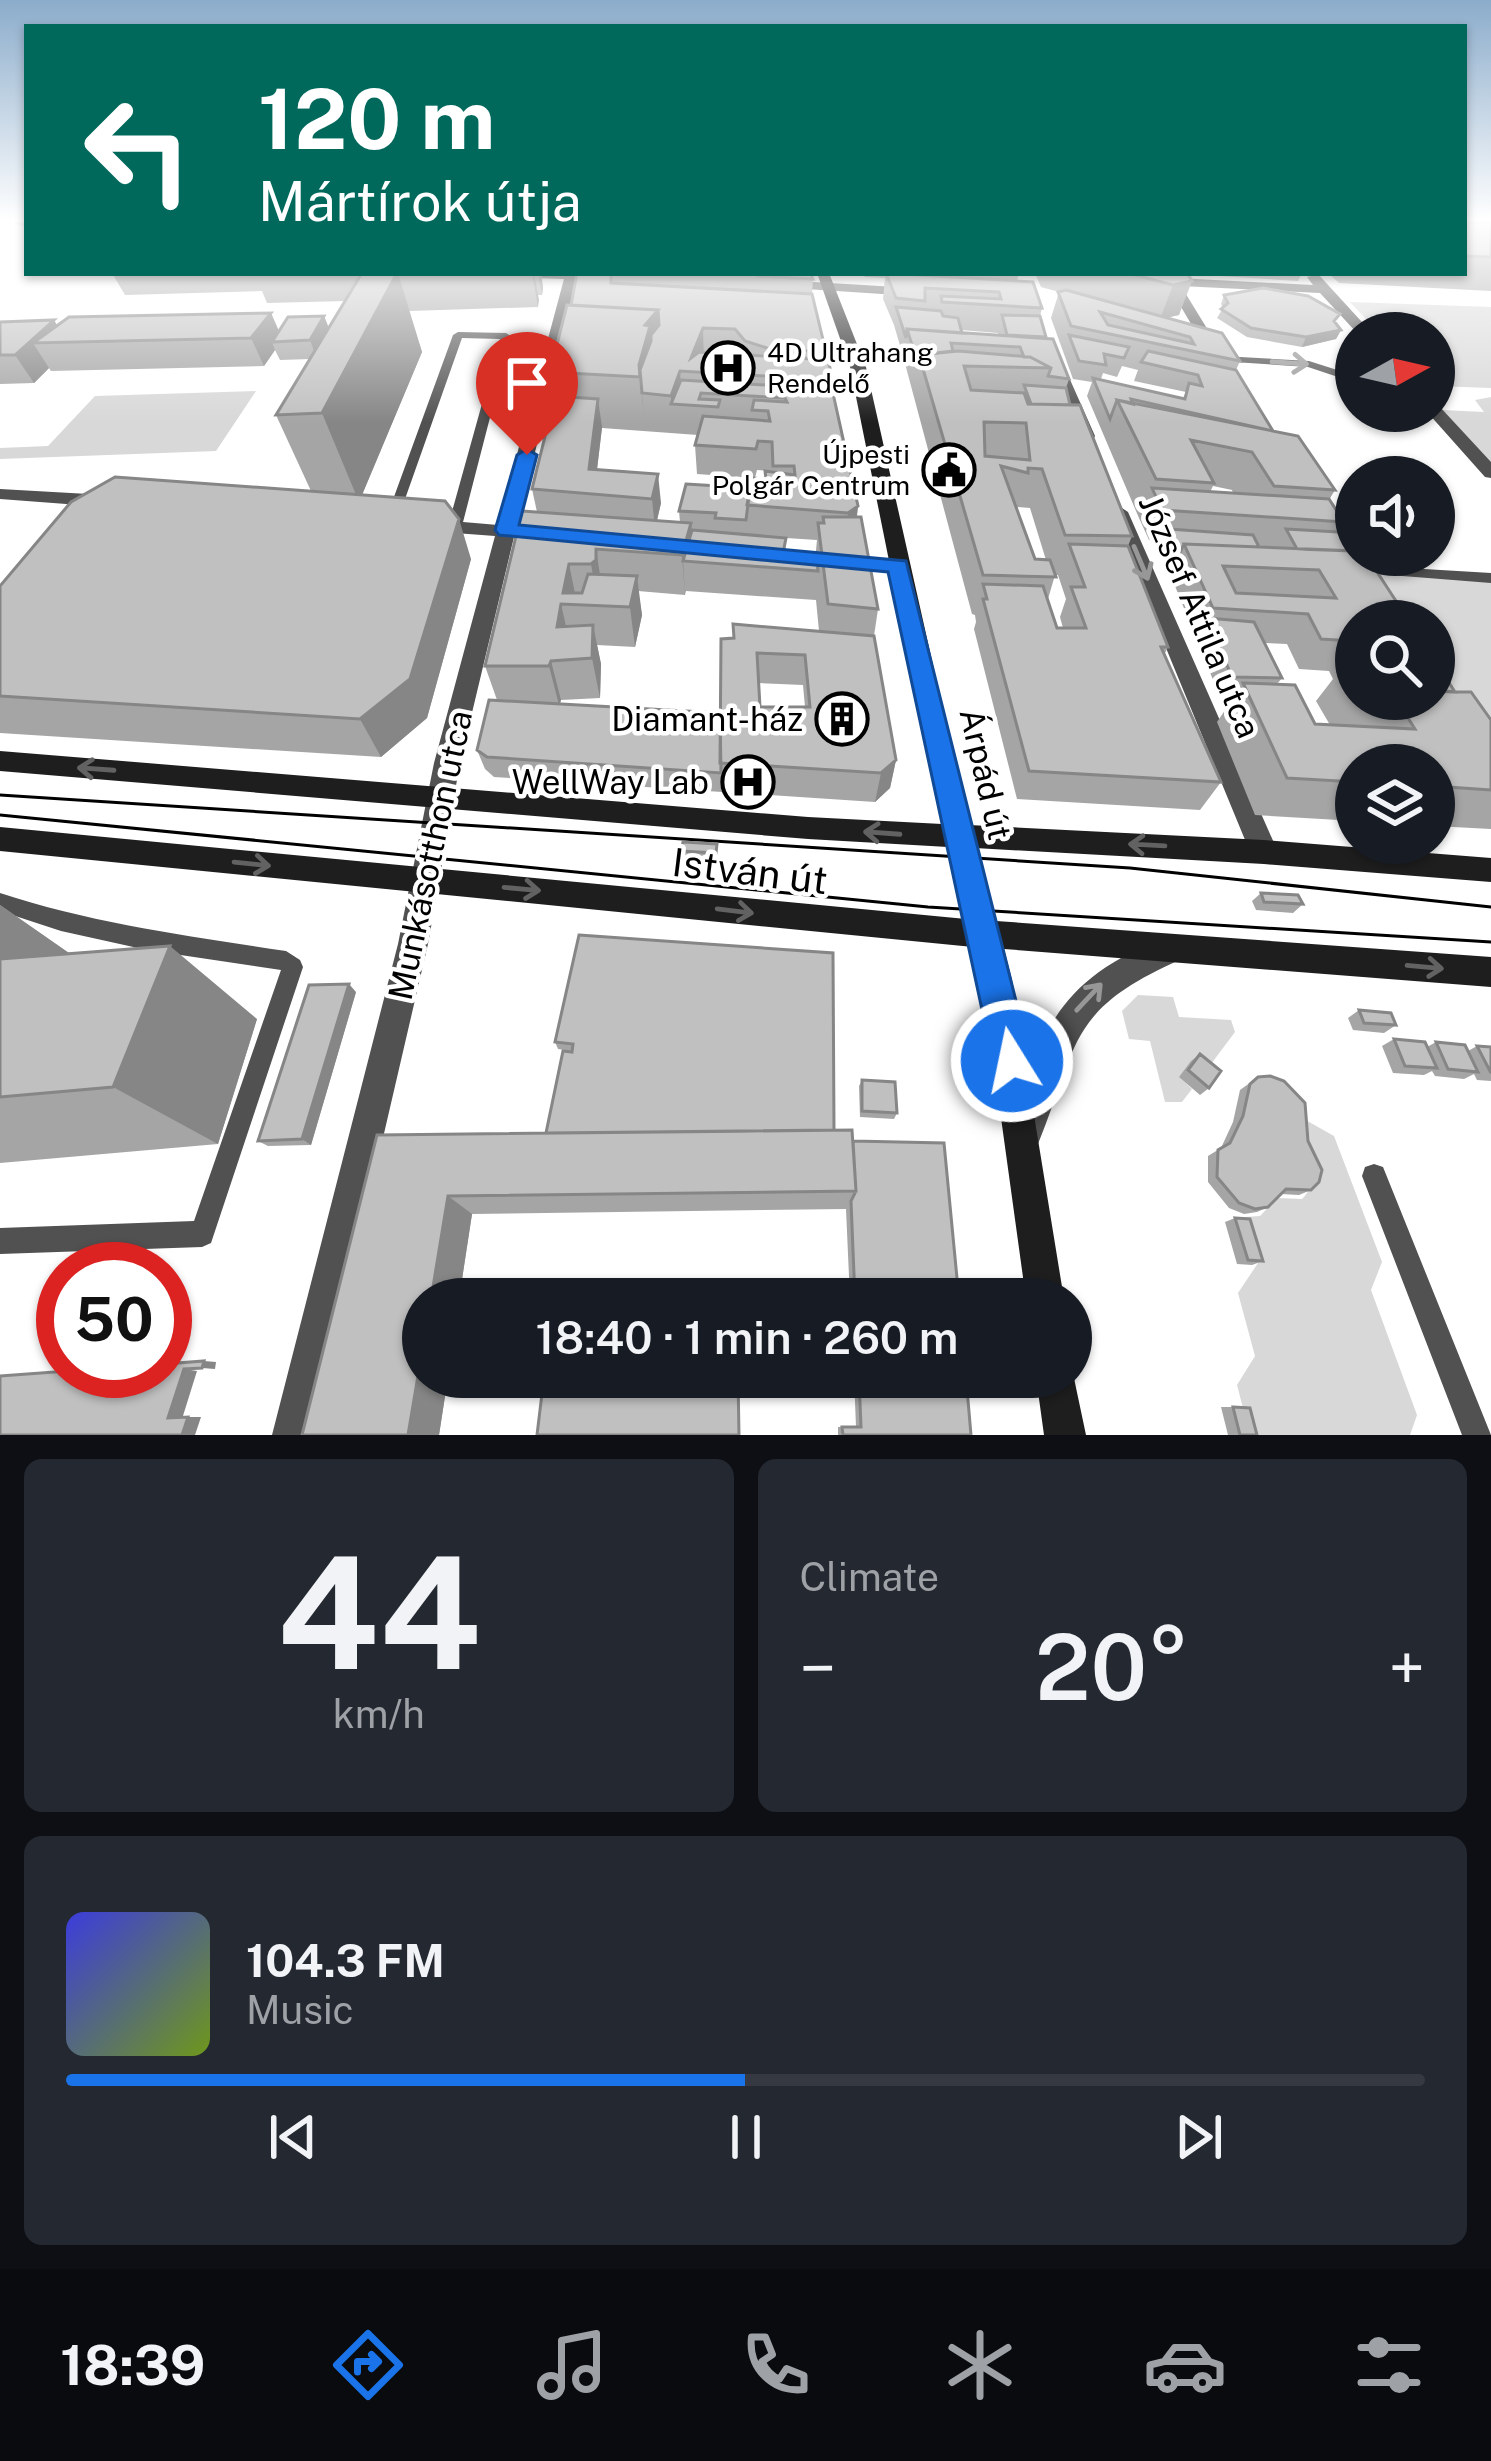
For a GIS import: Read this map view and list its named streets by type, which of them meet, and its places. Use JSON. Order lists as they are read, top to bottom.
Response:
{
  "streets": {
    "main road": ["Árpád út", "István út"],
    "street": ["József Attila utca", "Munkásotthon utca"]
  },
  "crossings": [
    ["József Attila utca", "István út"],
    ["Árpád út", "István út"],
    ["Munkásotthon utca", "István út"]
  ],
  "one_way": ["József Attila utca"],
  "places": {
    "hospital": ["4D Ultrahang Rendelő", "WellWay Lab"],
    "public building": ["Újpesti Polgár Centrum"],
    "building": ["Diamant-ház"]
  },
  "north": "right",
  "page": {
    "turn": ["120 m", "Mártírok útja"],
    "limit": "50",
    "trip": "18:40 · 1 min · 260 m",
    "tile": [
      ["44", "km/h"],
      "Climate"
    ],
    "heat": ["−", "20°", "+"],
    "song": ["104.3 FM", "Music"],
    "tabs": "18:39"
  }
}
